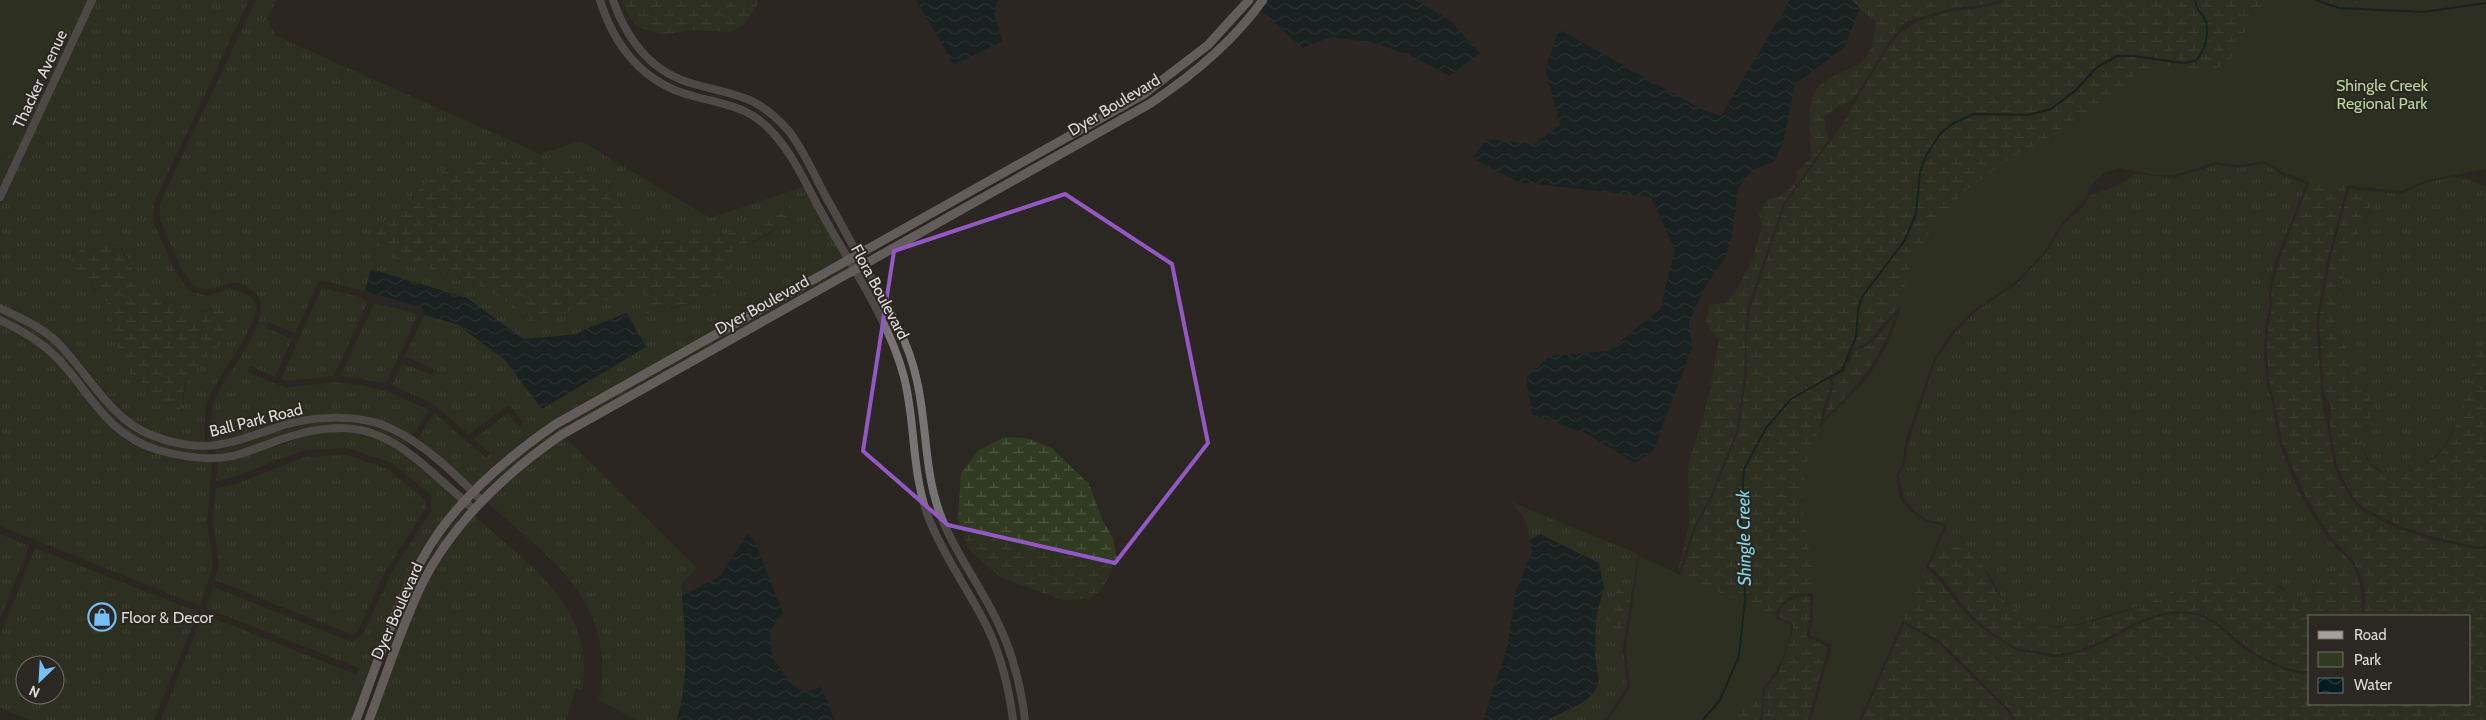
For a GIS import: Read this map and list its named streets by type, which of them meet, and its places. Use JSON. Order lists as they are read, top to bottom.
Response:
{
  "streets": {
    "main road": ["Dyer Boulevard"],
    "street": ["Thacker Avenue", "Flora Boulevard", "Ball Park Road"]
  },
  "crossings": [
    ["Dyer Boulevard", "Flora Boulevard"],
    ["Dyer Boulevard", "Ball Park Road"]
  ],
  "water": ["Shingle Creek"],
  "parks": ["Shingle Creek Regional Park"],
  "places": {
    "shop": ["Floor & Decor"]
  },
  "legend": ["Road", "Park", "Water"],
  "north": "bottom left"
}
